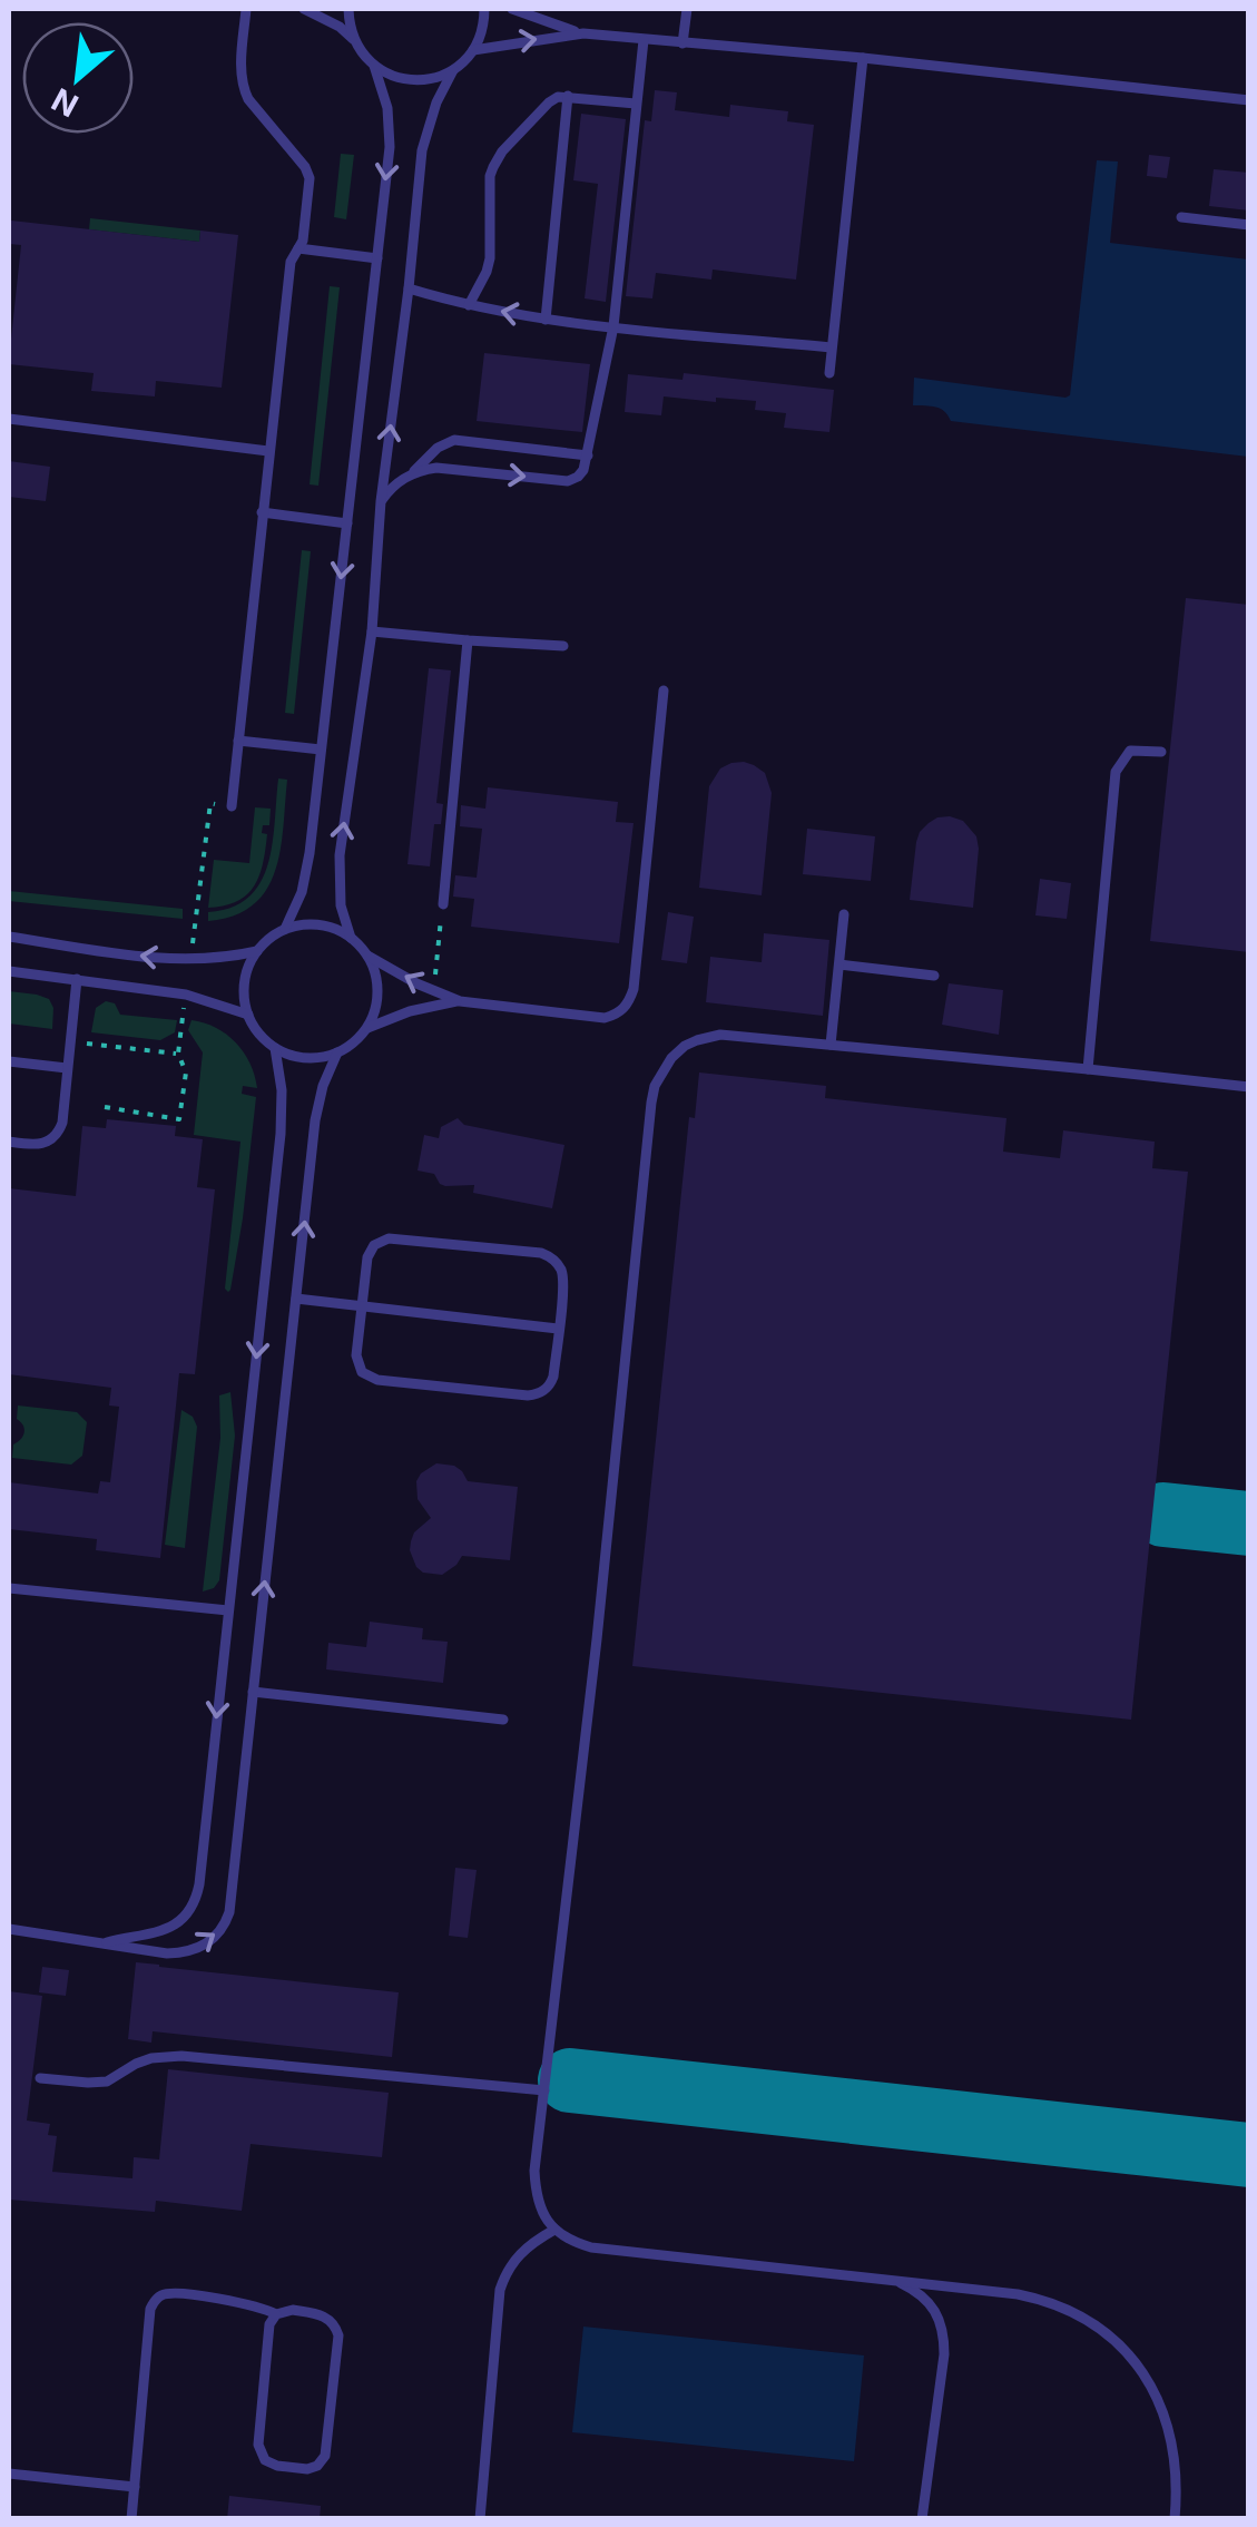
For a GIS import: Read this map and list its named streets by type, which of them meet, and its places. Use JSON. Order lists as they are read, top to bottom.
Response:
{
  "north": "bottom left"
}
